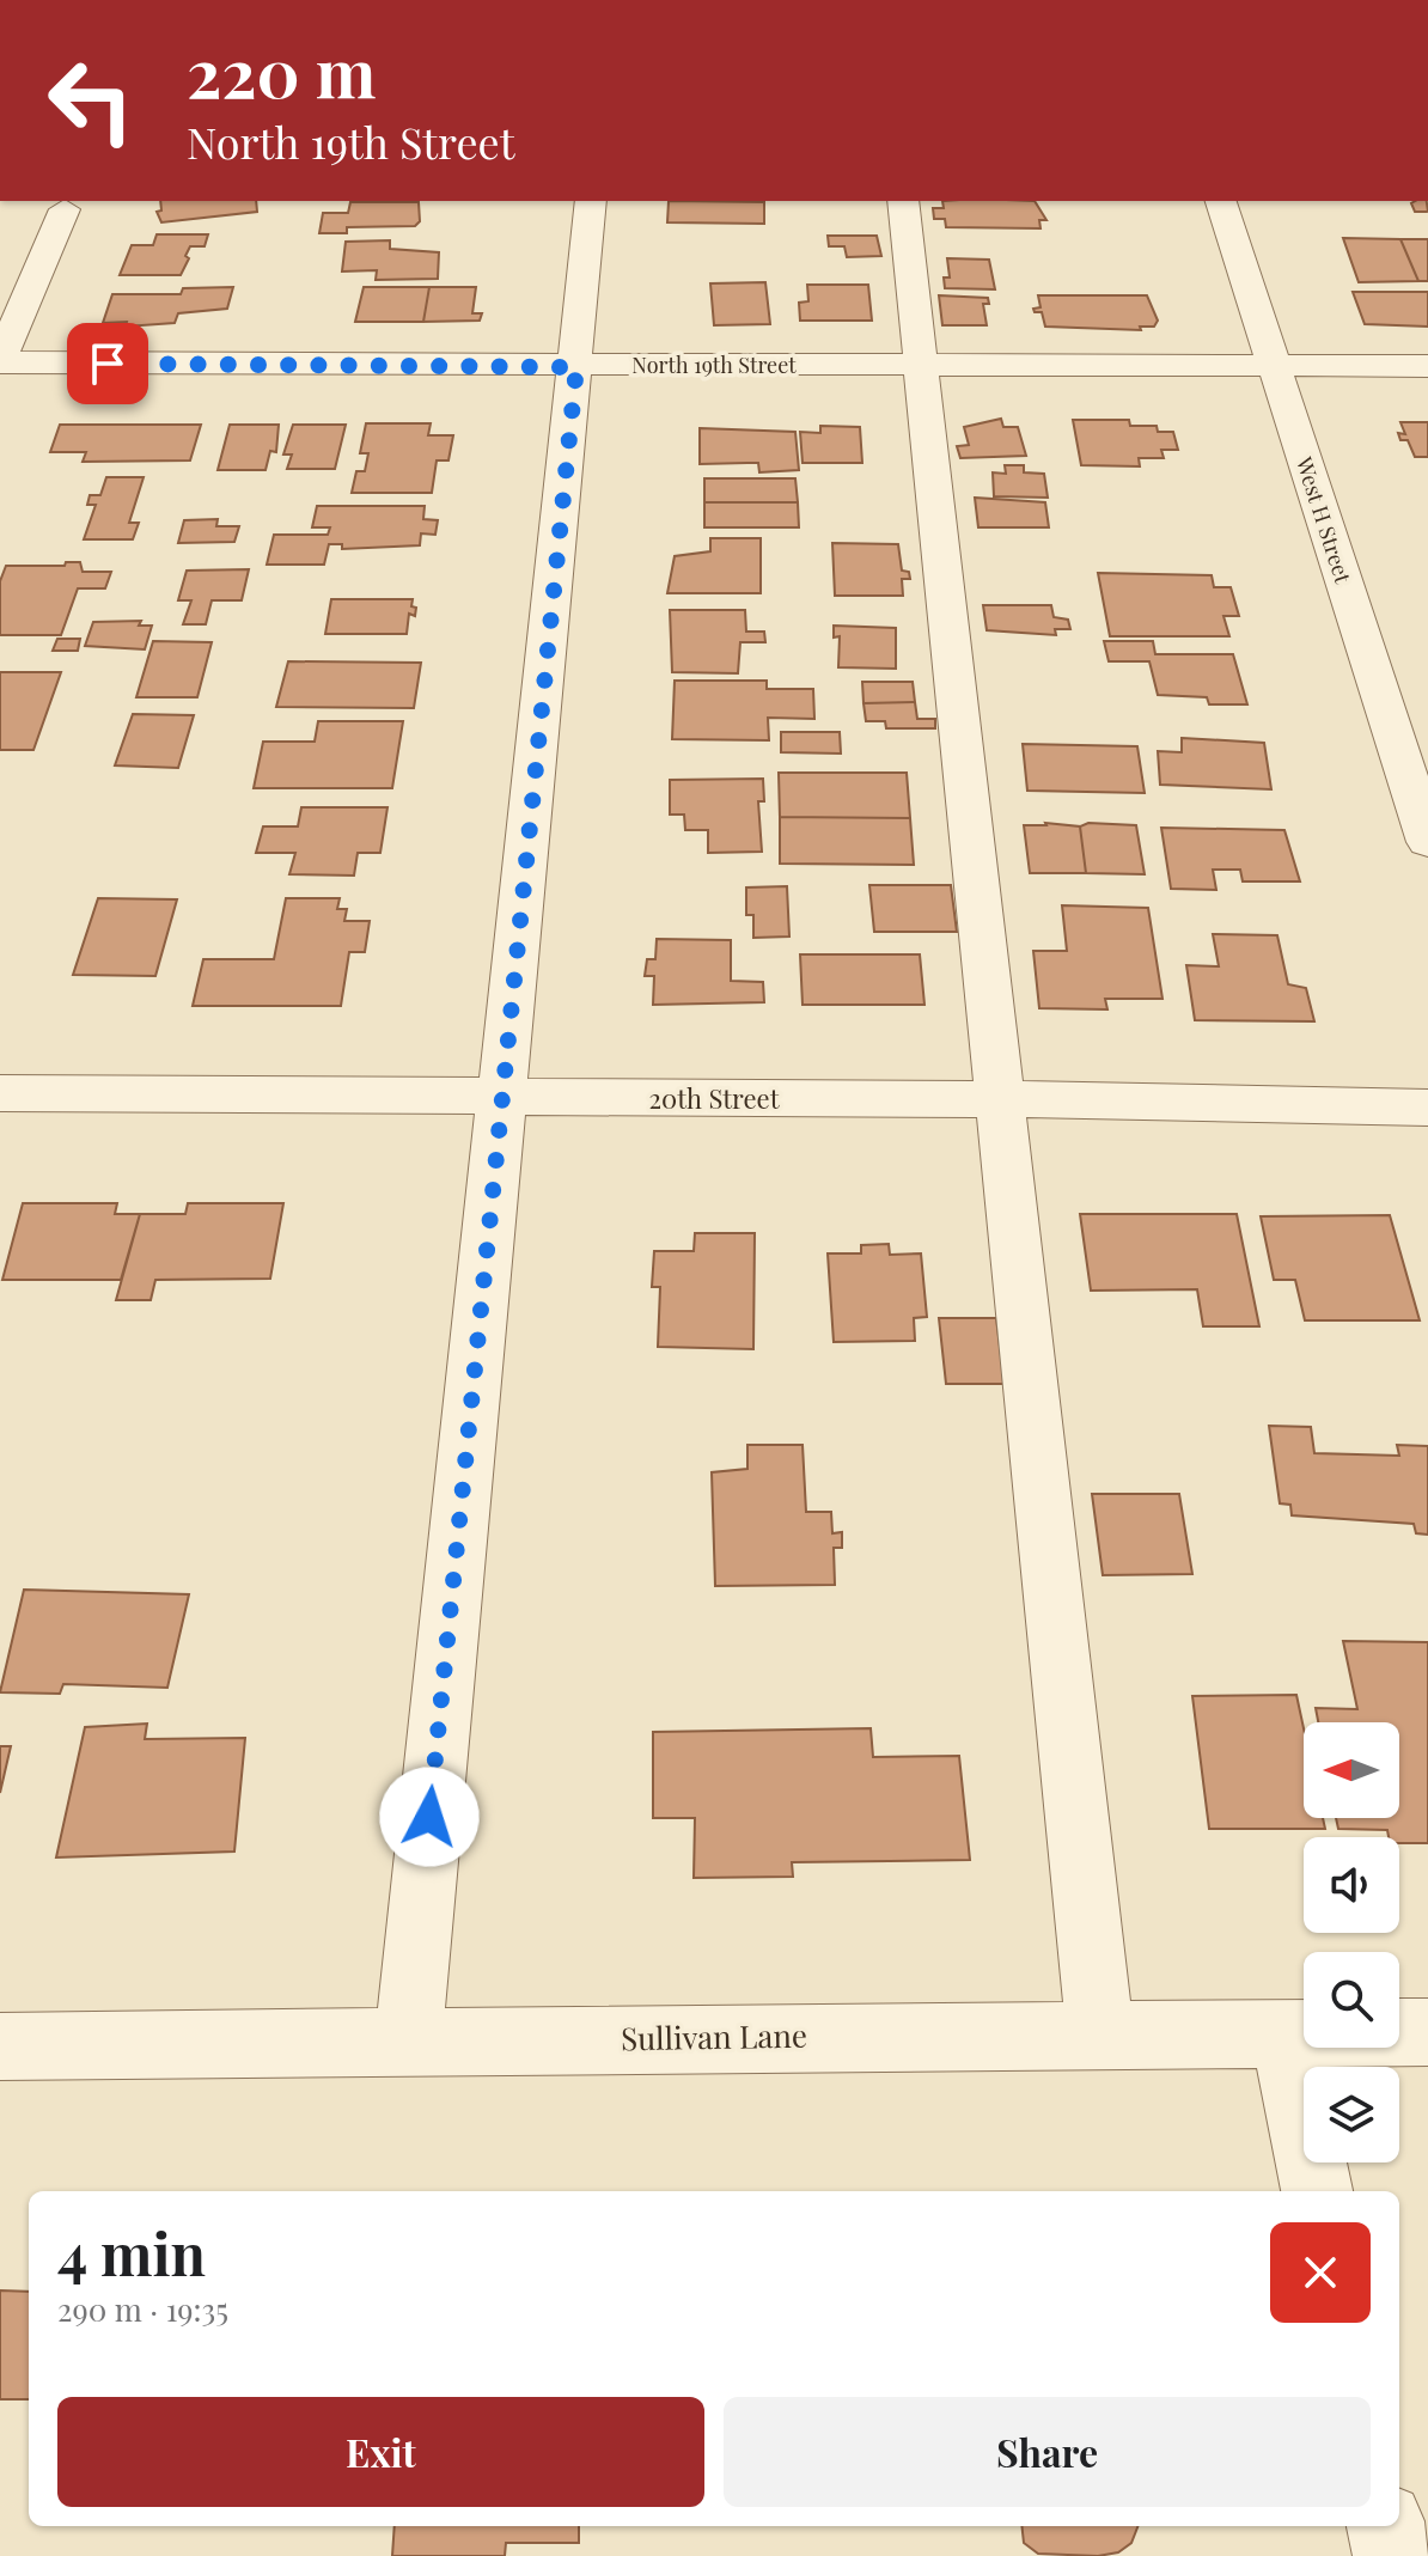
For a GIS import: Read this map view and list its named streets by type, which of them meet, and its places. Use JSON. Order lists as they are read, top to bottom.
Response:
{
  "streets": {
    "street": [
      "North 19th Street",
      "West H Street",
      "20th Street",
      "Sullivan Lane"
    ]
  },
  "crossings": [
    ["North 19th Street", "West H Street"]
  ],
  "north": "left",
  "page": {
    "turn": ["220 m", "North 19th Street"],
    "heading": ["4 min", "290 m · 19:35"],
    "buttons": ["Exit", "Share"]
  }
}
